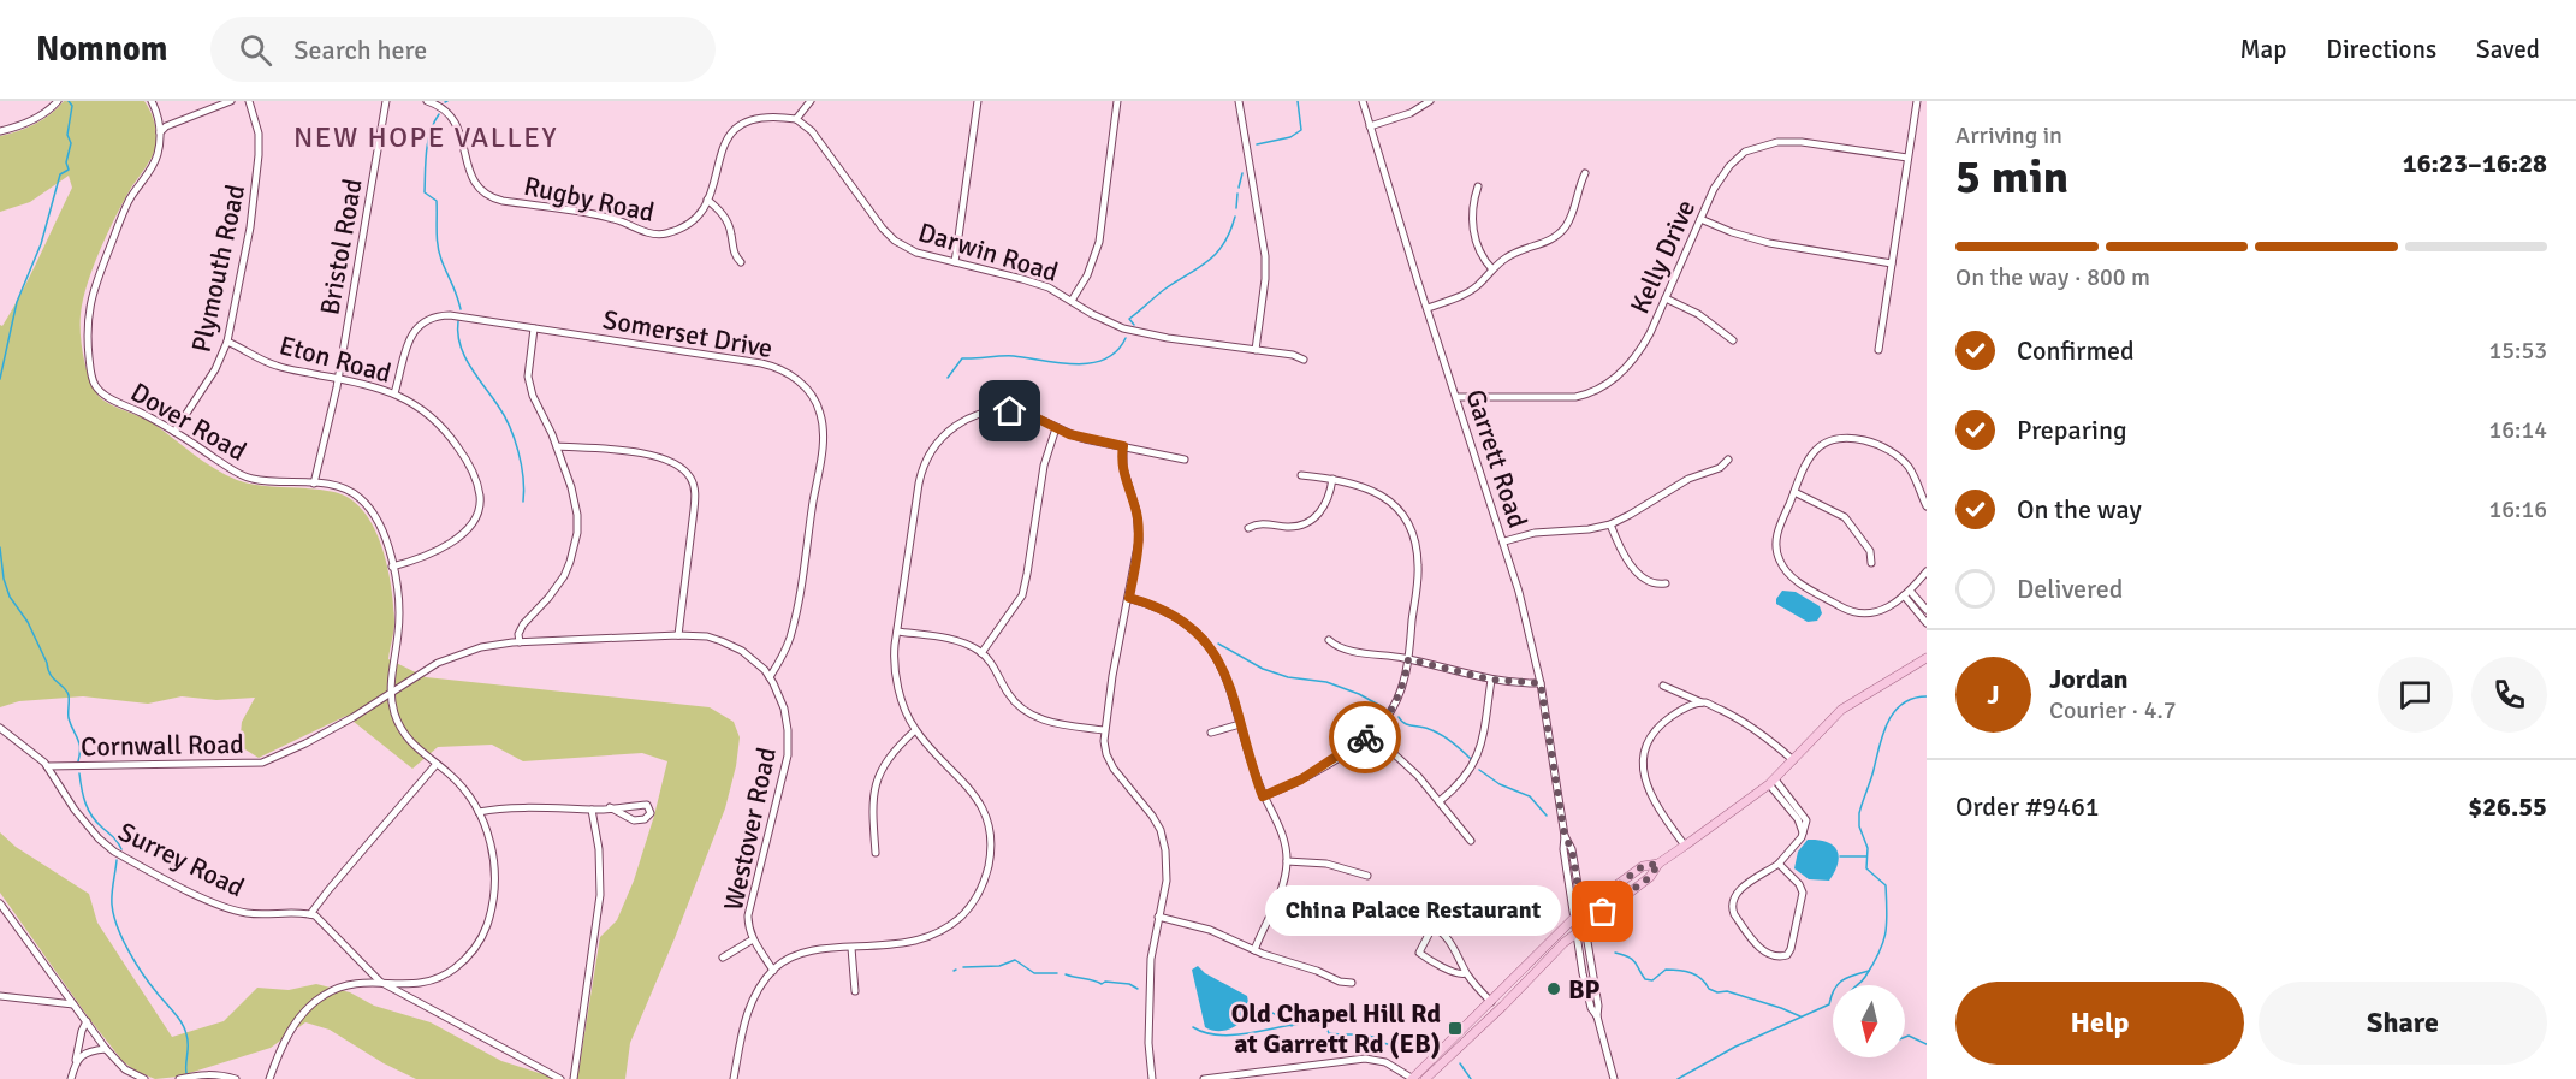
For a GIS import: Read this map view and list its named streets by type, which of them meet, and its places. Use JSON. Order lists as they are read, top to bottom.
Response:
{
  "streets": {
    "street": [
      "Rugby Road",
      "Bristol Road",
      "Darwin Road",
      "Kelly Drive",
      "Plymouth Road",
      "Somerset Drive",
      "Eton Road",
      "Dover Road",
      "Garrett Road",
      "Cornwall Road",
      "Westover Road",
      "Surrey Road"
    ]
  },
  "crossings": [
    ["Rugby Road", "Darwin Road"],
    ["Bristol Road", "Eton Road"],
    ["Bristol Road", "Dover Road"],
    ["Kelly Drive", "Garrett Road"],
    ["Plymouth Road", "Eton Road"],
    ["Plymouth Road", "Dover Road"],
    ["Somerset Drive", "Eton Road"],
    ["Somerset Drive", "Westover Road"],
    ["Eton Road", "Dover Road"],
    ["Dover Road", "Cornwall Road"],
    ["Dover Road", "Westover Road"],
    ["Cornwall Road", "Westover Road"],
    ["Cornwall Road", "Surrey Road"]
  ],
  "districts": ["NEW HOPE VALLEY"],
  "places": {
    "other": ["China Palace Restaurant", "BP"],
    "transit": ["Old Chapel Hill Rd at Garrett Rd (EB)"]
  },
  "north": "bottom",
  "page": {
    "header": "Nomnom",
    "search": "Search here",
    "nav": ["Map", "Directions", "Saved"],
    "heading": ["5 min", "Arriving in", "16:23–16:28"],
    "panel": [
      "Jordan",
      "Courier · 4.7",
      "Order #9461",
      "$26.55"
    ],
    "bar": "On the way · 800 m",
    "list": [
      ["Confirmed", "15:53"],
      ["Preparing", "16:14"],
      ["On the way", "16:16"],
      "Delivered"
    ],
    "round": "J",
    "bubble": "China Palace Restaurant",
    "buttons": ["Help", "Share"]
  }
}
